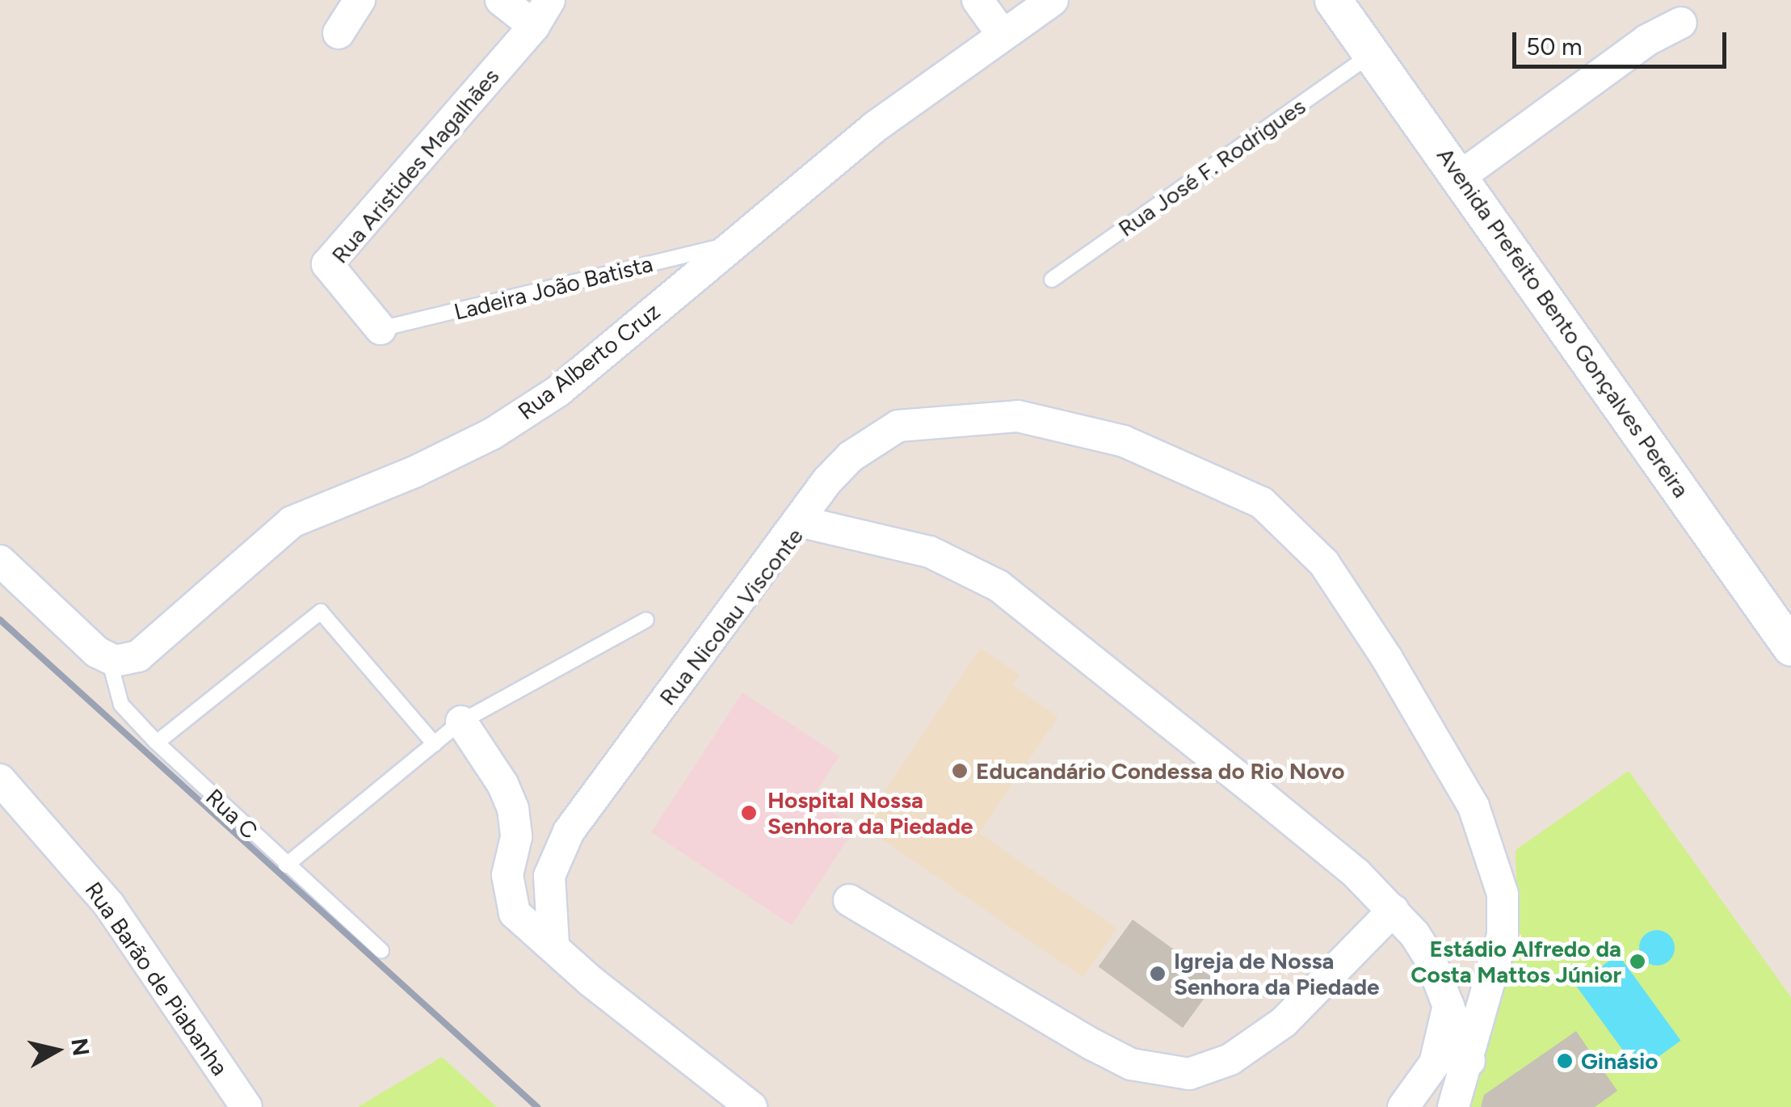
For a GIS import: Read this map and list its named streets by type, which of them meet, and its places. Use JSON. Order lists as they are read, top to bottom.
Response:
{
  "streets": {
    "street": [
      "Rua Aristides Magalhães",
      "Avenida Prefeito Bento Gonçalves Pereira",
      "Rua Alberto Cruz",
      "Rua Nicolau Visconte",
      "Rua Barão de Piabanha"
    ],
    "lane": ["Rua José F. Rodrigues", "Ladeira João Batista", "Rua C"]
  },
  "crossings": [
    ["Rua Aristides Magalhães", "Ladeira João Batista"],
    ["Rua José F. Rodrigues", "Avenida Prefeito Bento Gonçalves Pereira"],
    ["Ladeira João Batista", "Rua Alberto Cruz"],
    ["Rua Alberto Cruz", "Rua C"]
  ],
  "places": [
    "Educandário Condessa do Rio Novo",
    "Hospital Nossa Senhora da Piedade",
    "Estádio Alfredo da Costa Mattos Júnior",
    "Igreja de Nossa Senhora da Piedade",
    "Ginásio"
  ],
  "scale_bar": "50 m",
  "north": "right"
}
